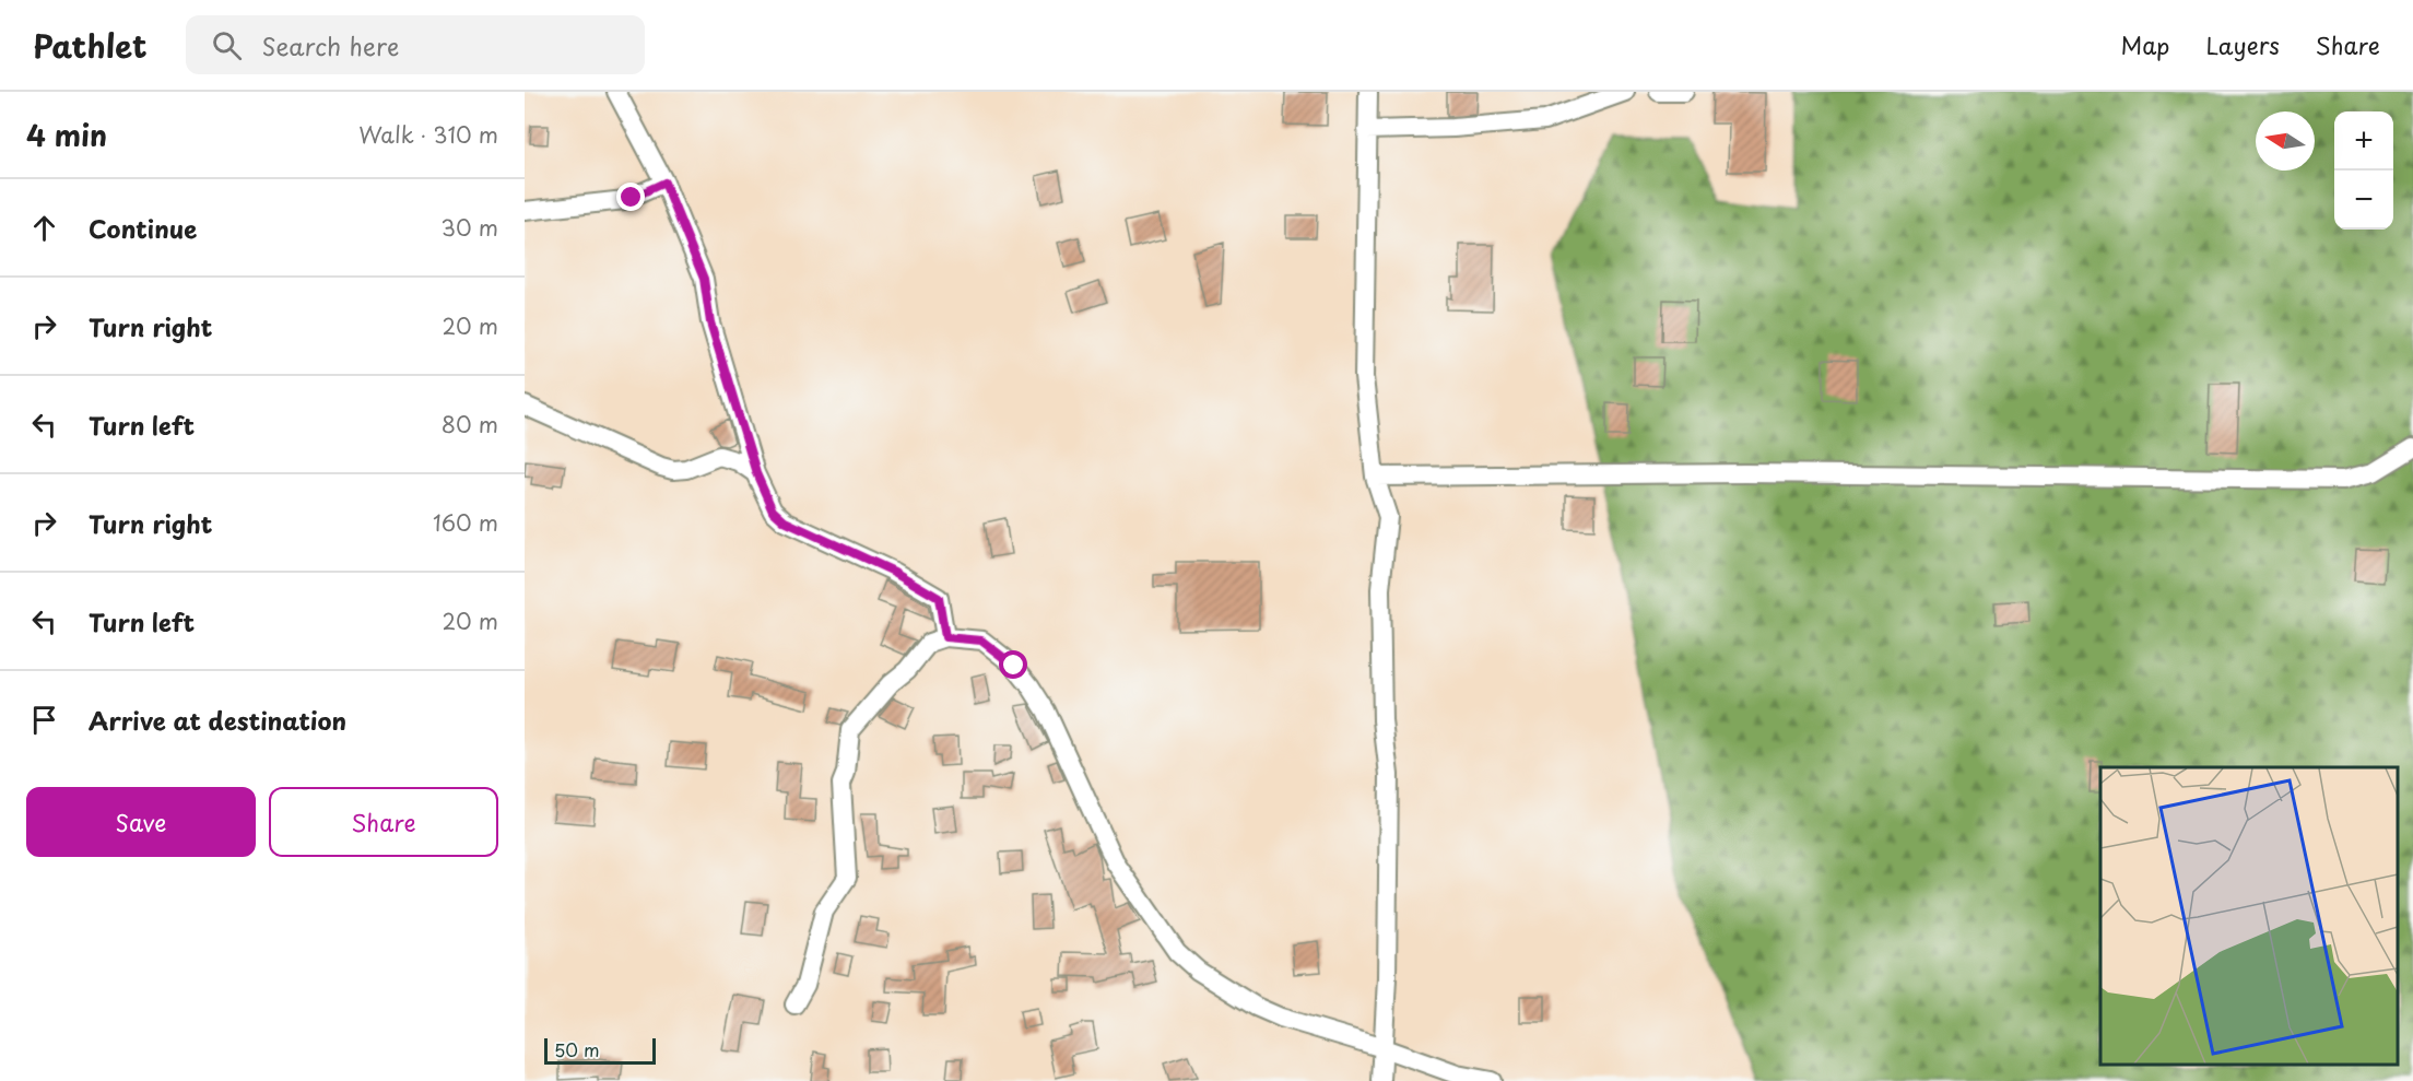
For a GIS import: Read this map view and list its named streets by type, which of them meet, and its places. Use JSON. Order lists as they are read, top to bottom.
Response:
{
  "scale_bar": "50 m",
  "north": "left",
  "page": {
    "header": "Pathlet",
    "search": "Search here",
    "nav": ["Map", "Layers", "Share"],
    "heading": ["4 min", "Walk · 310 m"],
    "map_buttons": ["+", "−"],
    "list": [
      ["Continue", "30 m"],
      ["Turn right", "20 m"],
      ["Turn left", "80 m"],
      ["Turn right", "160 m"],
      ["Turn left", "20 m"],
      "Arrive at destination"
    ],
    "buttons": ["Save", "Share"],
    "scale": "50 m"
  }
}
